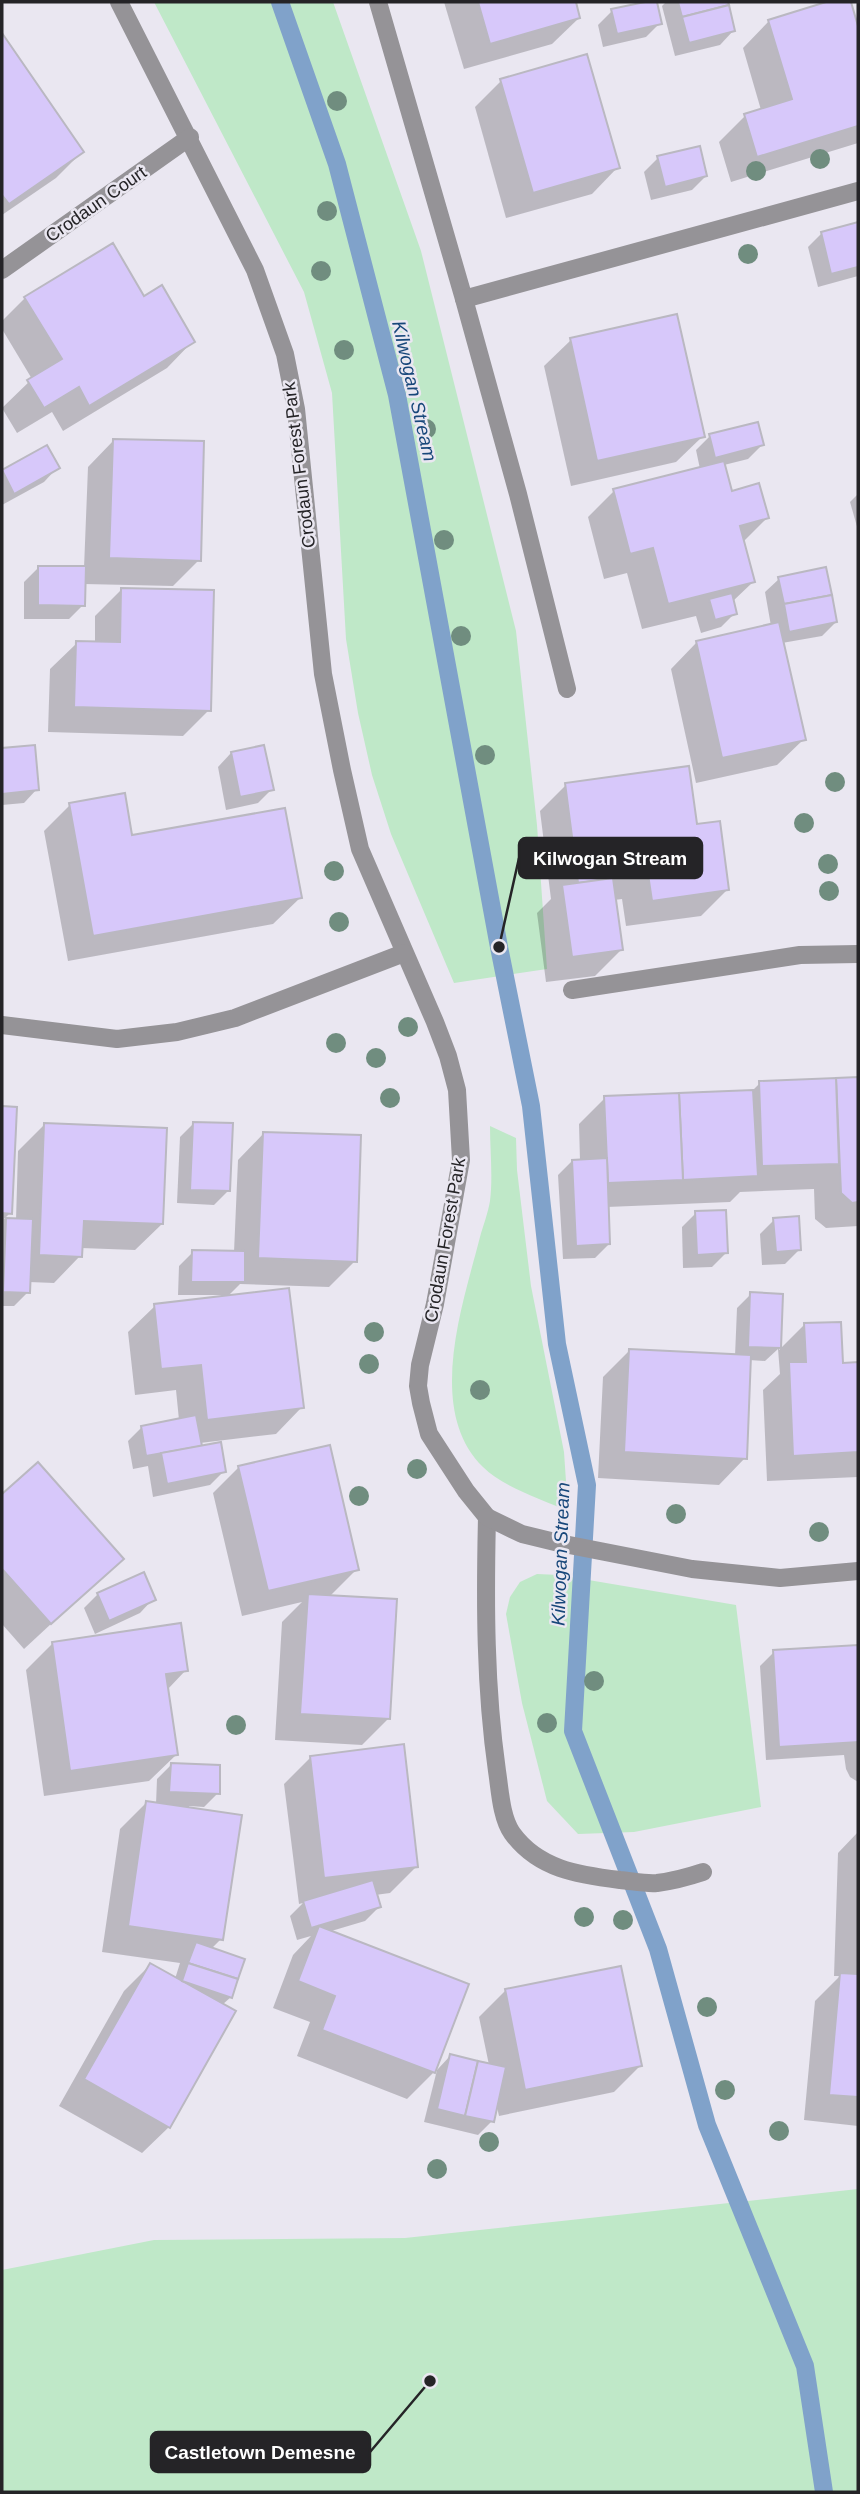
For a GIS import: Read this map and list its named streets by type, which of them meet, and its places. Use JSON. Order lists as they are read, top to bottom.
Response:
{
  "streets": {
    "street": ["Crodaun Court", "Crodaun Forest Park"]
  },
  "crossings": [
    ["Crodaun Court", "Crodaun Forest Park"]
  ],
  "water": ["Kilwogan Stream"],
  "places": ["Kilwogan Stream", "Castletown Demesne"]
}
